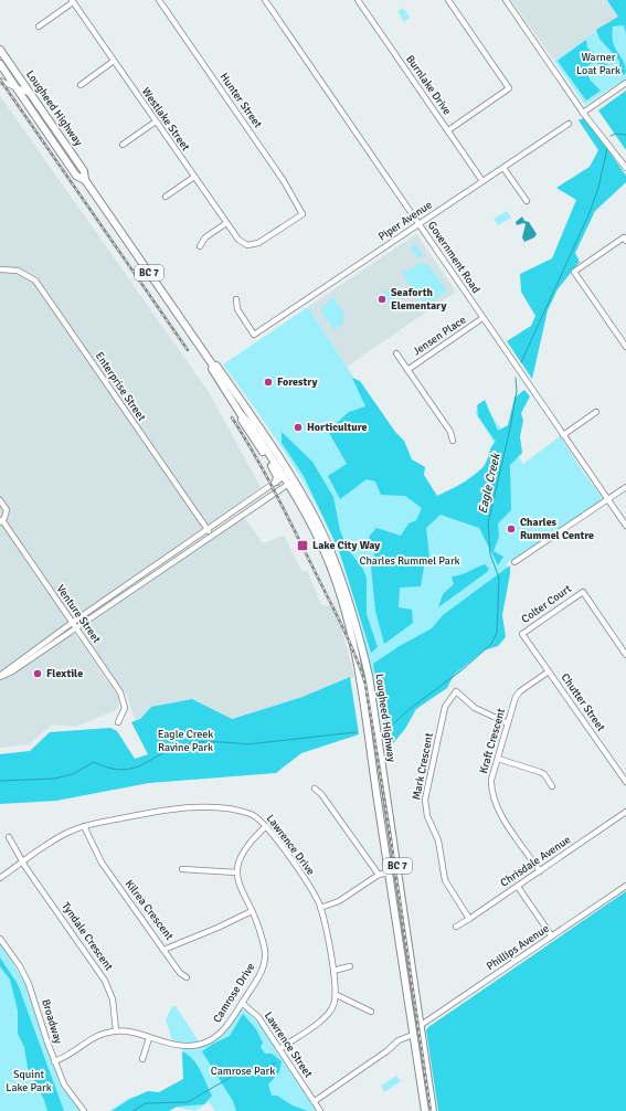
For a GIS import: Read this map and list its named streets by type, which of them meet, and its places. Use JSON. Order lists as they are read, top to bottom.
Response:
{
  "streets": {
    "main road": ["Lougheed Highway", "BC 7"],
    "street": [
      "Burnlake Drive",
      "Hunter Street",
      "Westlake Street",
      "Piper Avenue",
      "Government Road",
      "Jensen Place",
      "Enterprise Street",
      "Colter Court",
      "Venture Street",
      "Chutter Street",
      "Kraft Crescent",
      "Mark Crescent",
      "Lawrence Drive",
      "Chrisdale Avenue",
      "Kilrea Crescent",
      "Tyndale Crescent",
      "Phillips Avenue",
      "Camrose Drive",
      "Broadway",
      "Lawrence Street"
    ]
  },
  "crossings": [
    ["Burnlake Drive", "Piper Avenue"],
    ["Hunter Street", "Westlake Street"],
    ["Lougheed Highway", "Phillips Avenue"],
    ["Piper Avenue", "Government Road"],
    ["Government Road", "Jensen Place"],
    ["Colter Court", "Chutter Street"],
    ["Chutter Street", "Kraft Crescent"],
    ["Kraft Crescent", "Mark Crescent"],
    ["Kraft Crescent", "Chrisdale Avenue"],
    ["Mark Crescent", "Chrisdale Avenue"],
    ["Lawrence Drive", "Kilrea Crescent"],
    ["Lawrence Drive", "Tyndale Crescent"],
    ["Kilrea Crescent", "Camrose Drive"],
    ["Tyndale Crescent", "Camrose Drive"],
    ["Camrose Drive", "Broadway"],
    ["Camrose Drive", "Lawrence Street"]
  ],
  "water": ["Eagle Creek"],
  "parks": [
    "Warner Loat Park",
    "Charles Rummel Park",
    "Eagle Creek Ravine Park",
    "Camrose Park",
    "Squint Lake Park"
  ],
  "places": {
    "other": [
      "Seaforth Elementary",
      "Forestry",
      "Horticulture",
      "Charles Rummel Centre",
      "Flextile"
    ],
    "transit": ["Lake City Way"]
  }
}
